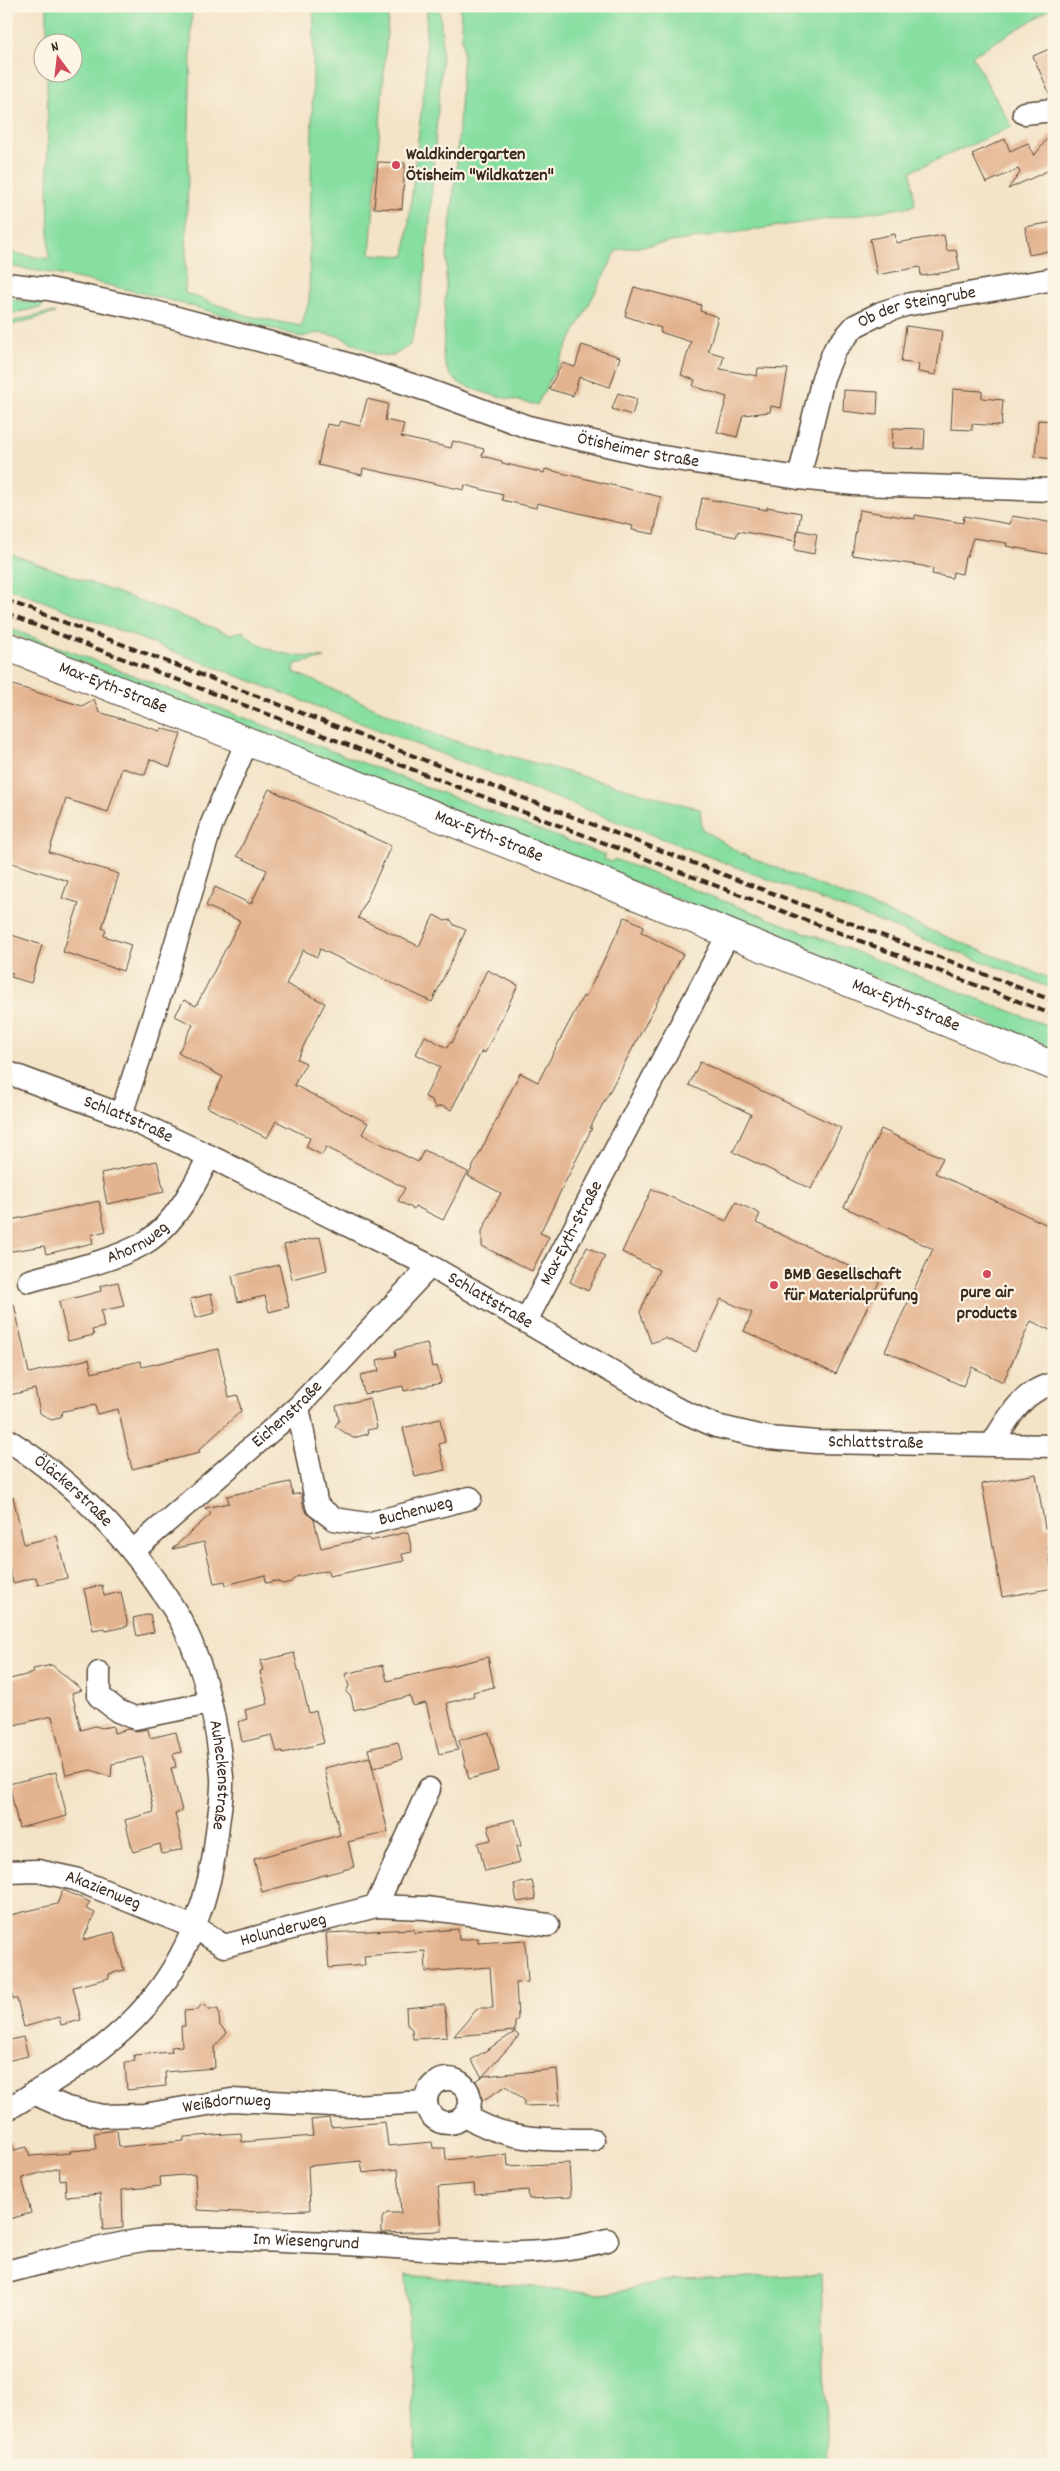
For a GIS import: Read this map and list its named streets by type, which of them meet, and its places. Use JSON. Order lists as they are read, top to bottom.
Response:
{
  "streets": {
    "street": [
      "Ob der Steingrube",
      "Ötisheimer Straße",
      "Max-Eyth-Straße",
      "Schlattstraße",
      "Ahornweg",
      "Eichenstraße",
      "Öläckerstraße",
      "Buchenweg",
      "Auheckenstraße",
      "Akazienweg",
      "Holunderweg",
      "Weißdornweg",
      "Im Wiesengrund"
    ]
  },
  "crossings": [
    ["Ob der Steingrube", "Ötisheimer Straße"],
    ["Max-Eyth-Straße", "Schlattstraße"],
    ["Schlattstraße", "Ahornweg"],
    ["Schlattstraße", "Eichenstraße"],
    ["Eichenstraße", "Öläckerstraße"],
    ["Eichenstraße", "Buchenweg"],
    ["Eichenstraße", "Auheckenstraße"],
    ["Öläckerstraße", "Auheckenstraße"],
    ["Auheckenstraße", "Akazienweg"],
    ["Auheckenstraße", "Holunderweg"],
    ["Auheckenstraße", "Weißdornweg"],
    ["Akazienweg", "Holunderweg"]
  ],
  "places": ["Waldkindergarten Ötisheim \"Wildkatzen\"", "pure air products", "BMB Gesellschaft für Materialprüfung"],
  "north": "top"
}
